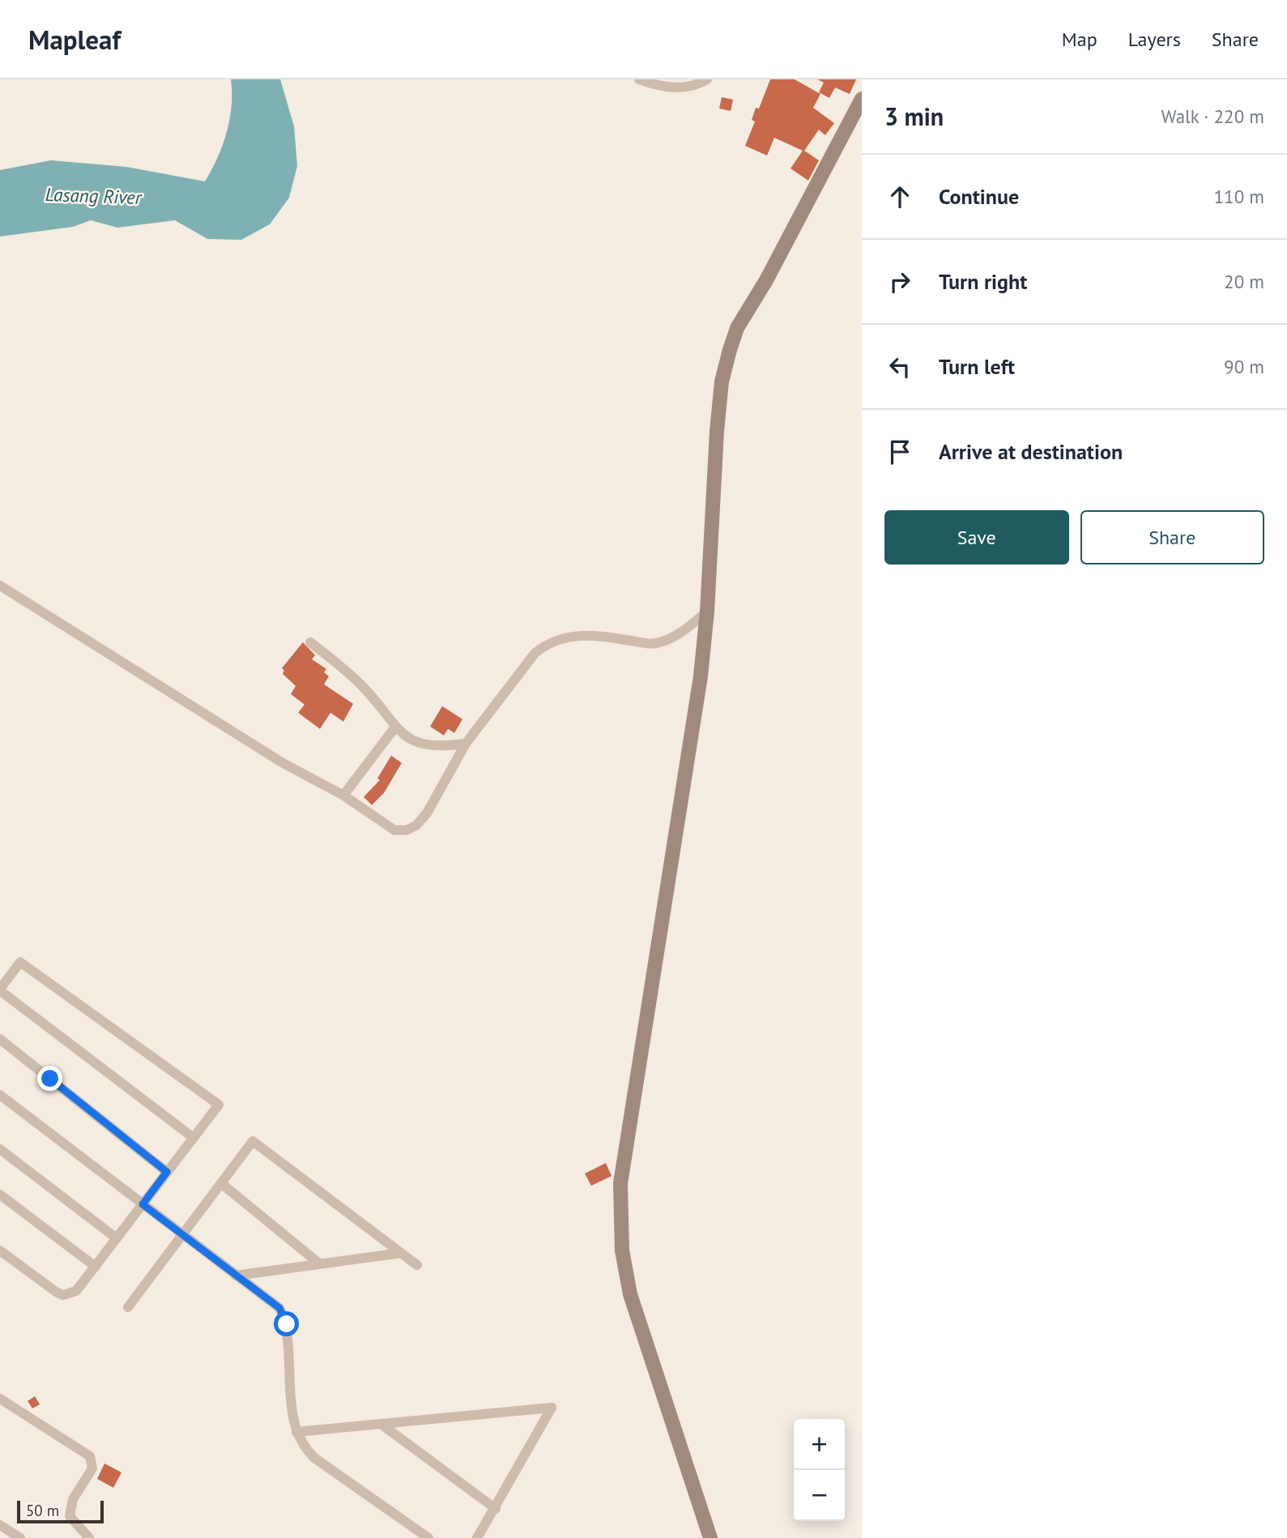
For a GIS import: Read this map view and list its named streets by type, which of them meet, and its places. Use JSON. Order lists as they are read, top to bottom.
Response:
{
  "water": ["Lasang River"],
  "scale_bar": "50 m",
  "page": {
    "header": "Mapleaf",
    "nav": ["Map", "Layers", "Share"],
    "heading": ["3 min", "Walk · 220 m"],
    "list": [
      ["Continue", "110 m"],
      ["Turn right", "20 m"],
      ["Turn left", "90 m"],
      "Arrive at destination"
    ],
    "buttons": ["Save", "Share"],
    "map_buttons": ["+", "−"],
    "scale": "50 m"
  }
}
